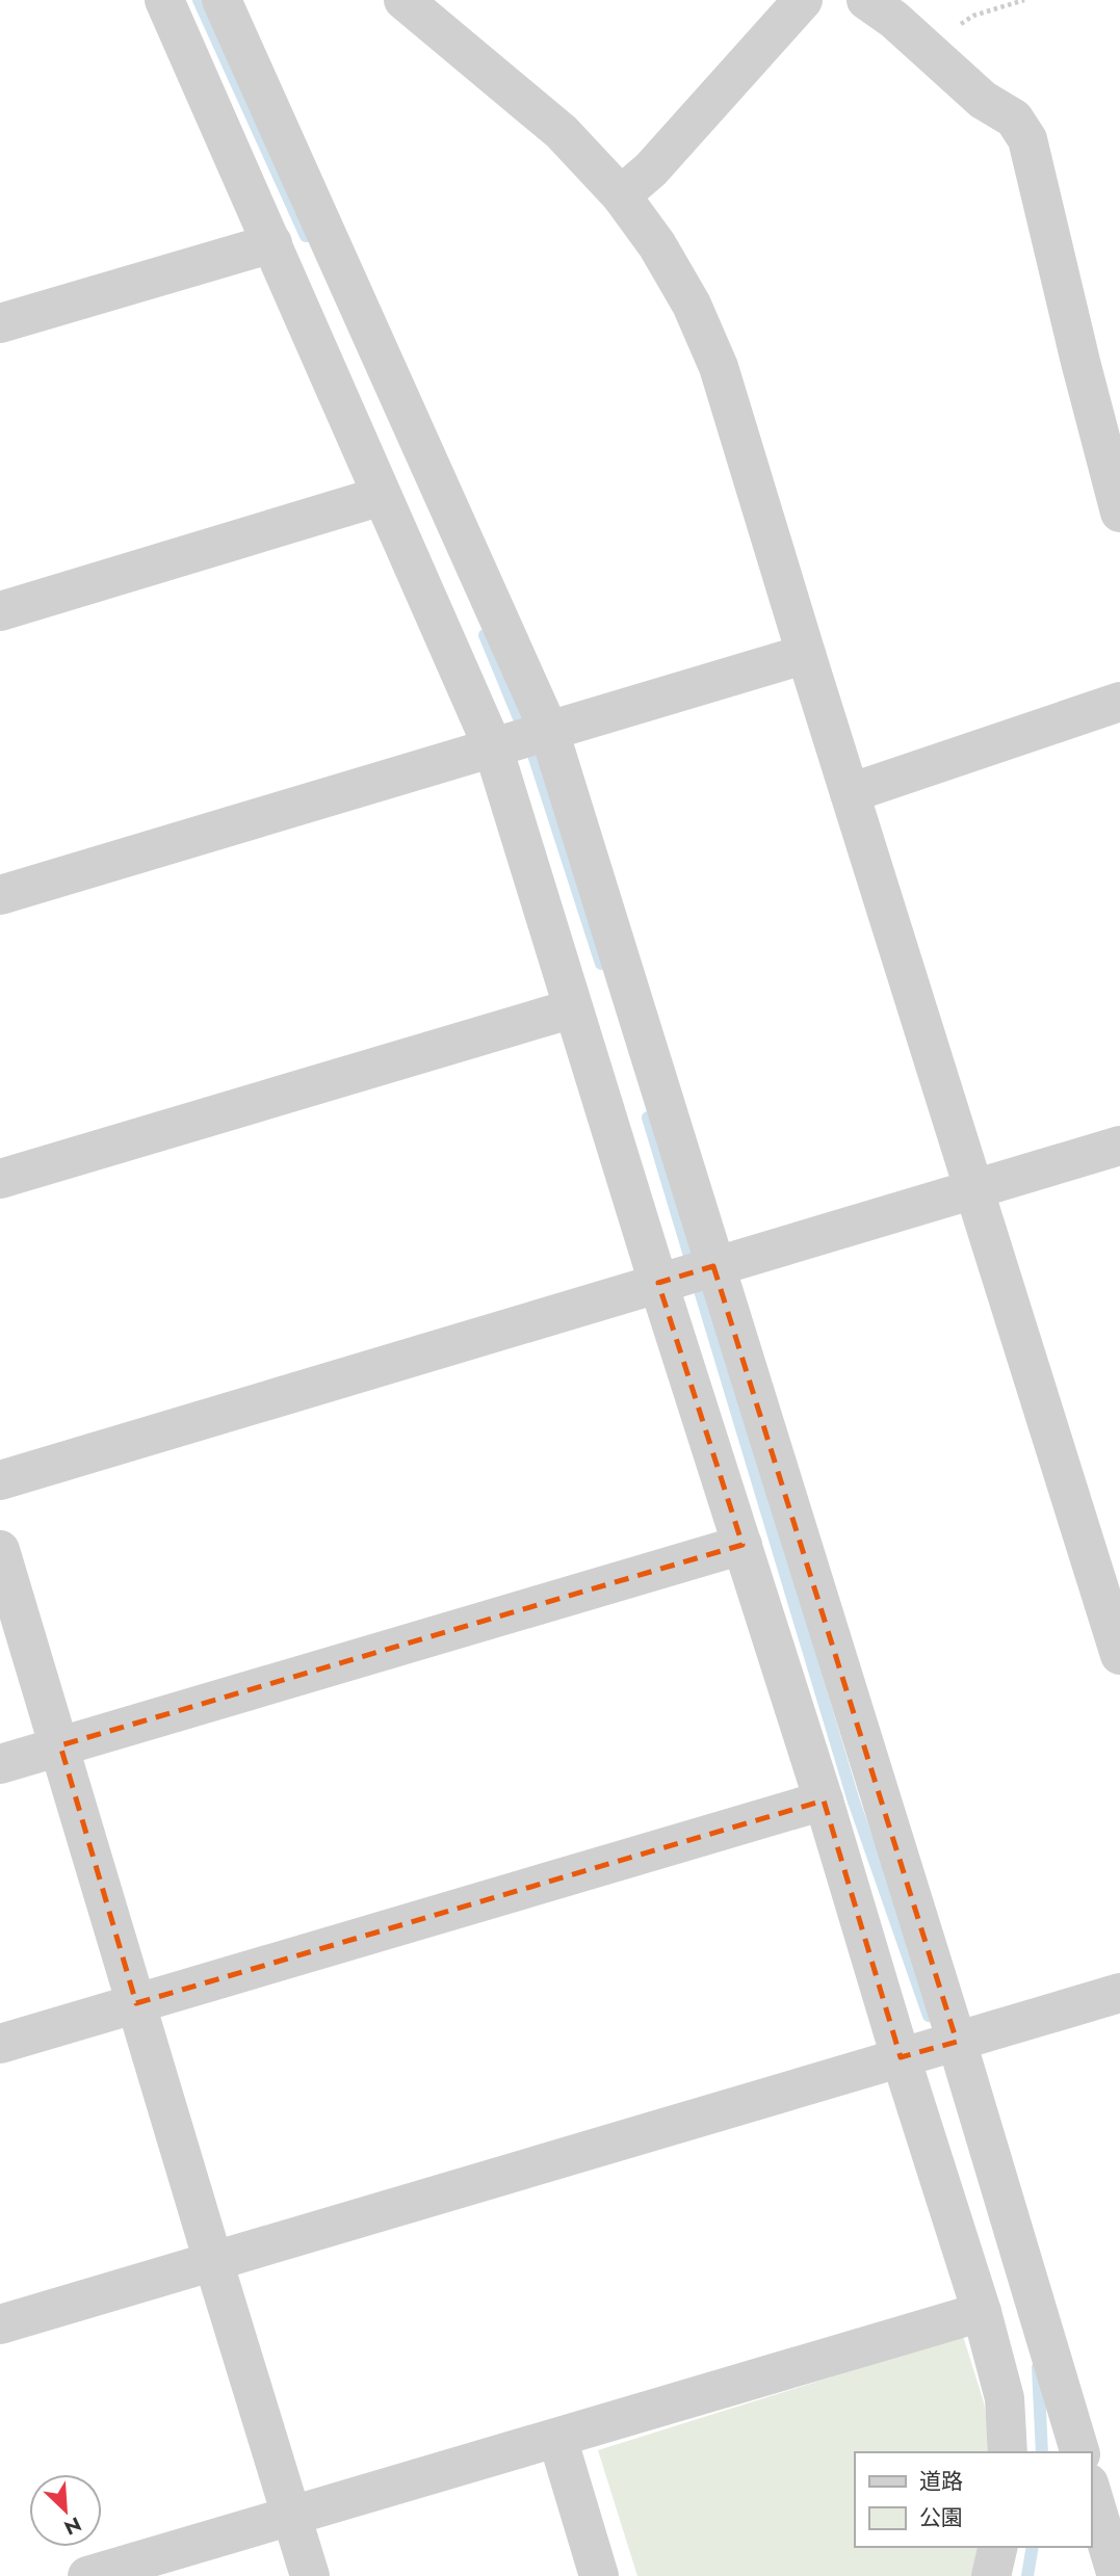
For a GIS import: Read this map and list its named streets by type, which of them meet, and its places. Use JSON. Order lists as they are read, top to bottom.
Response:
{
  "legend": ["道路", "公園"],
  "north": "bottom right"
}
